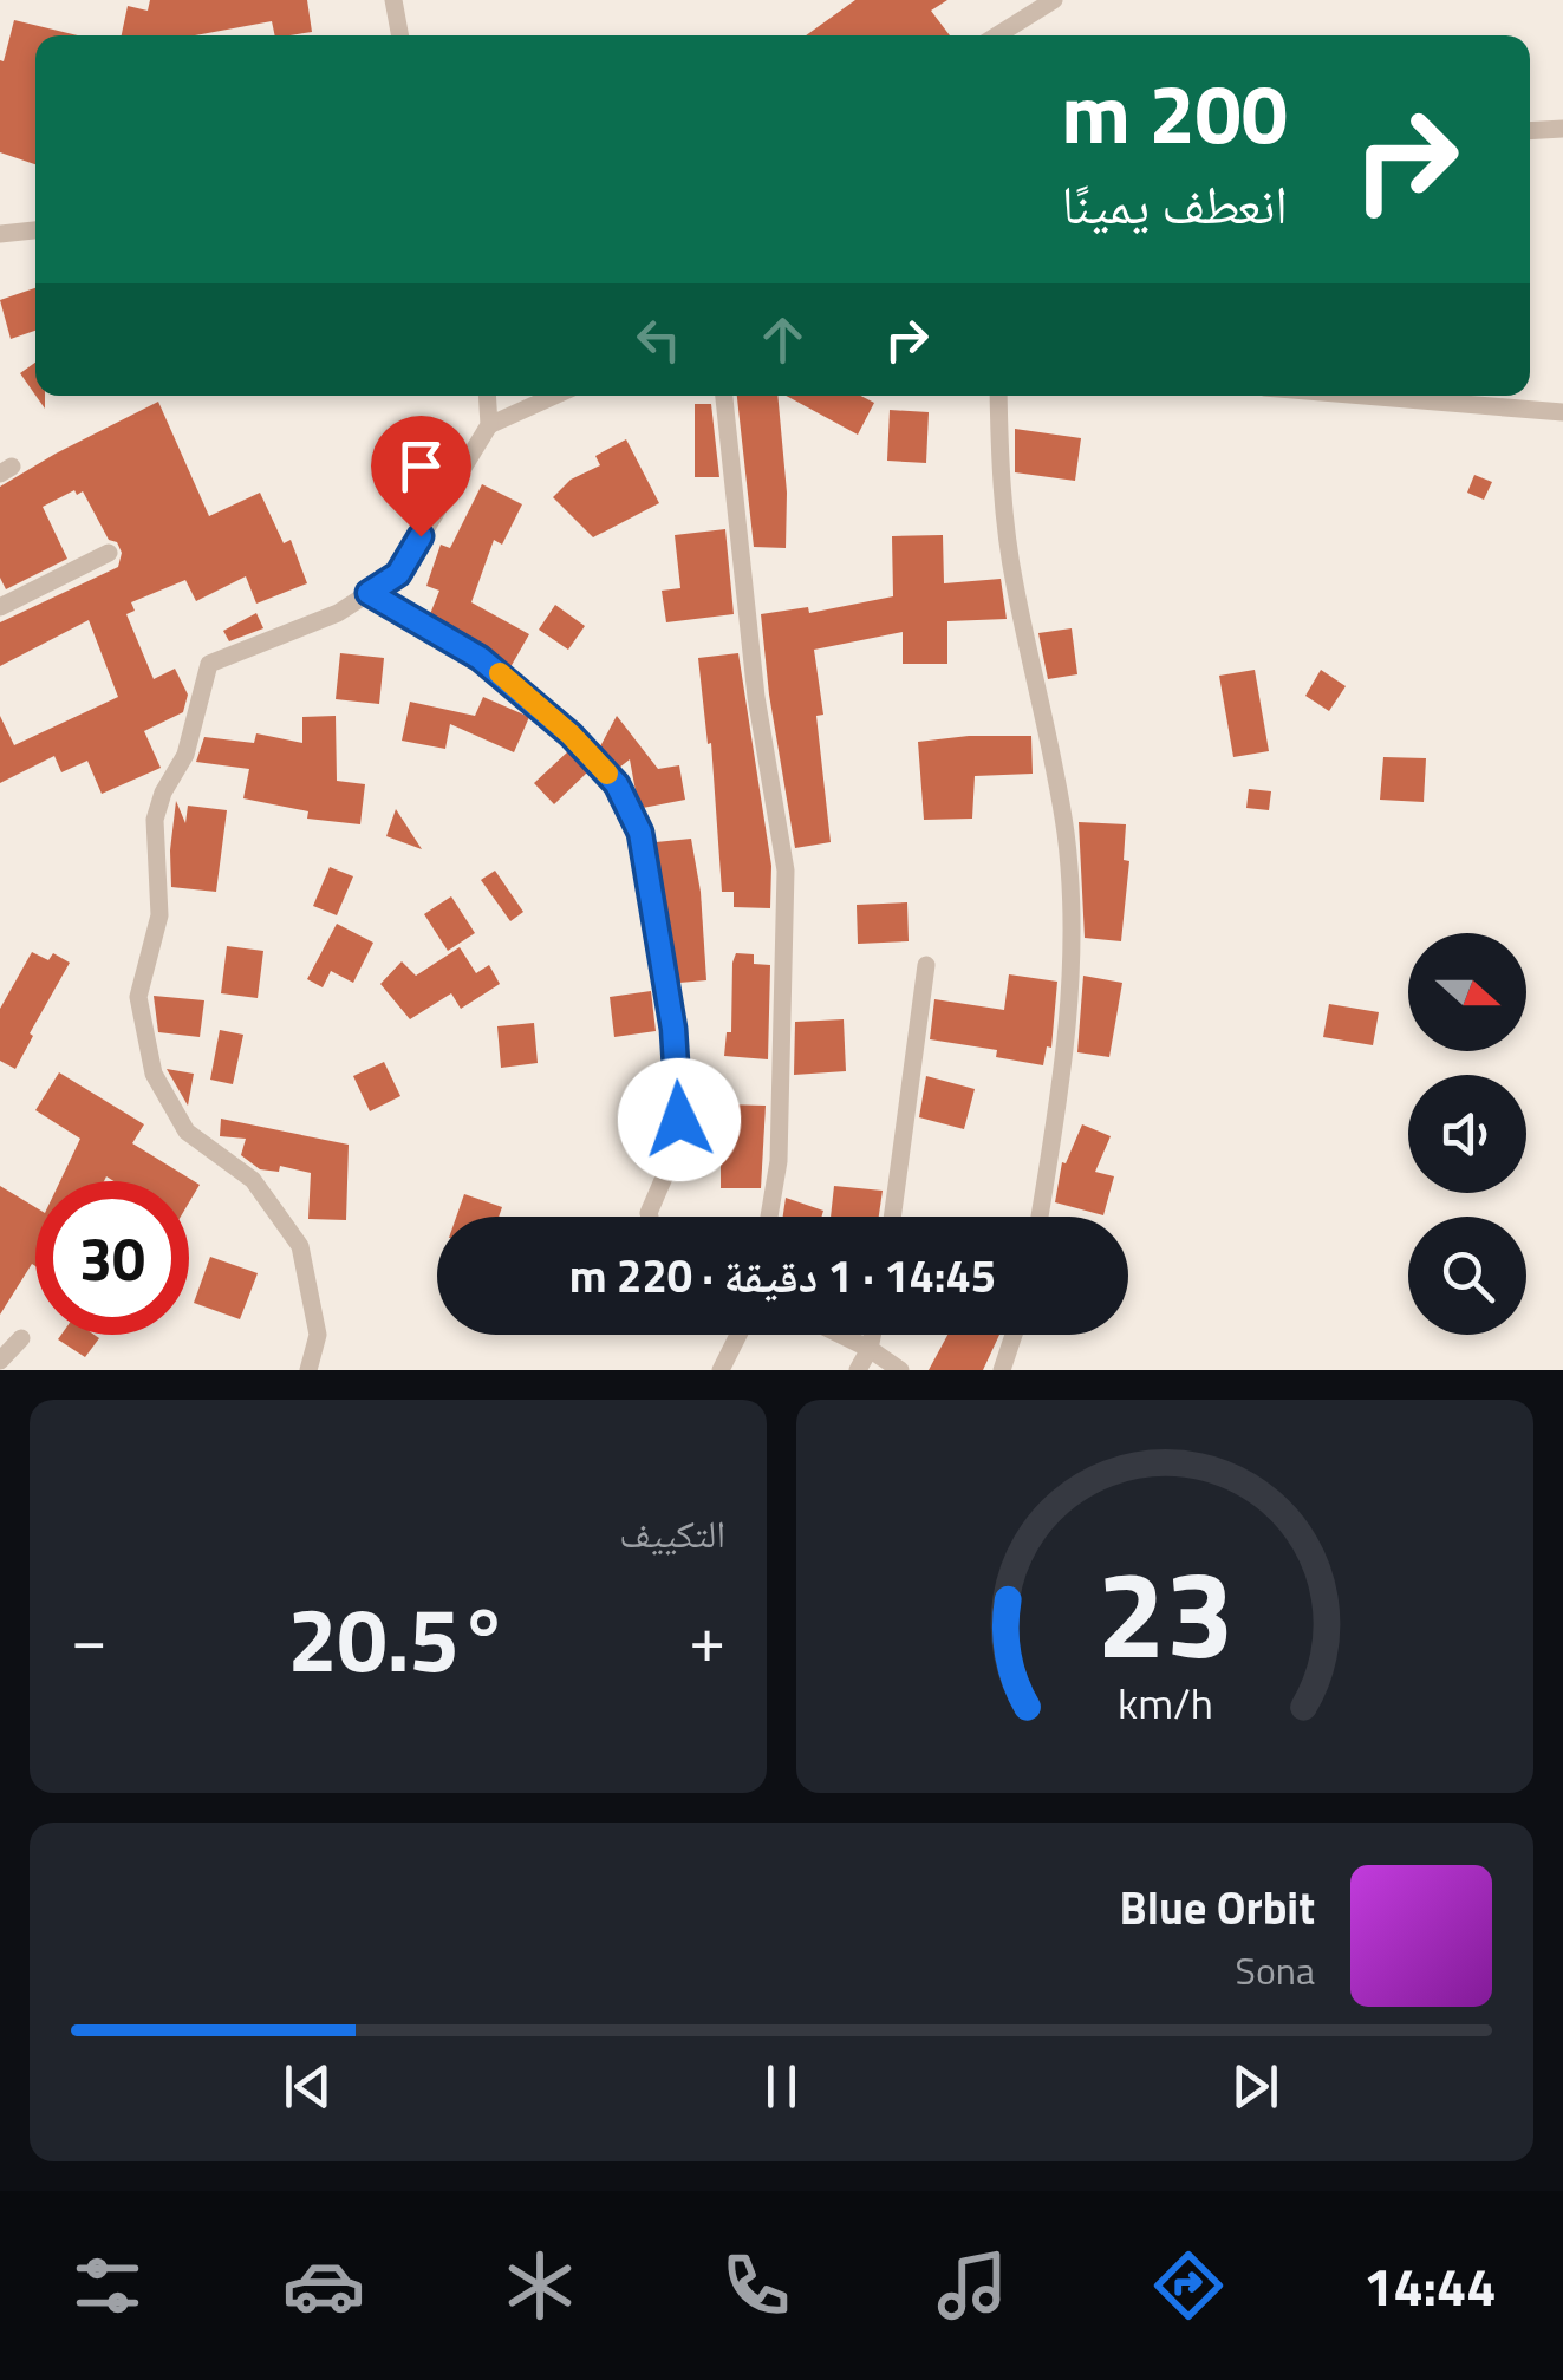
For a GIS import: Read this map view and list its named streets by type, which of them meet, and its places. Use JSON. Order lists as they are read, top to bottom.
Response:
{
  "north": "right",
  "page": {
    "turn": ["200 m", "انعطف يمينًا"],
    "limit": "30",
    "trip": "14:45 · 1 دقيقة · 220 m",
    "tile": "التكييف",
    "heat": ["−", "20.5°", "+"],
    "song": ["Blue Orbit", "Sona"],
    "tabs": "14:44",
    "gauge": ["23", "km/h"]
  }
}
